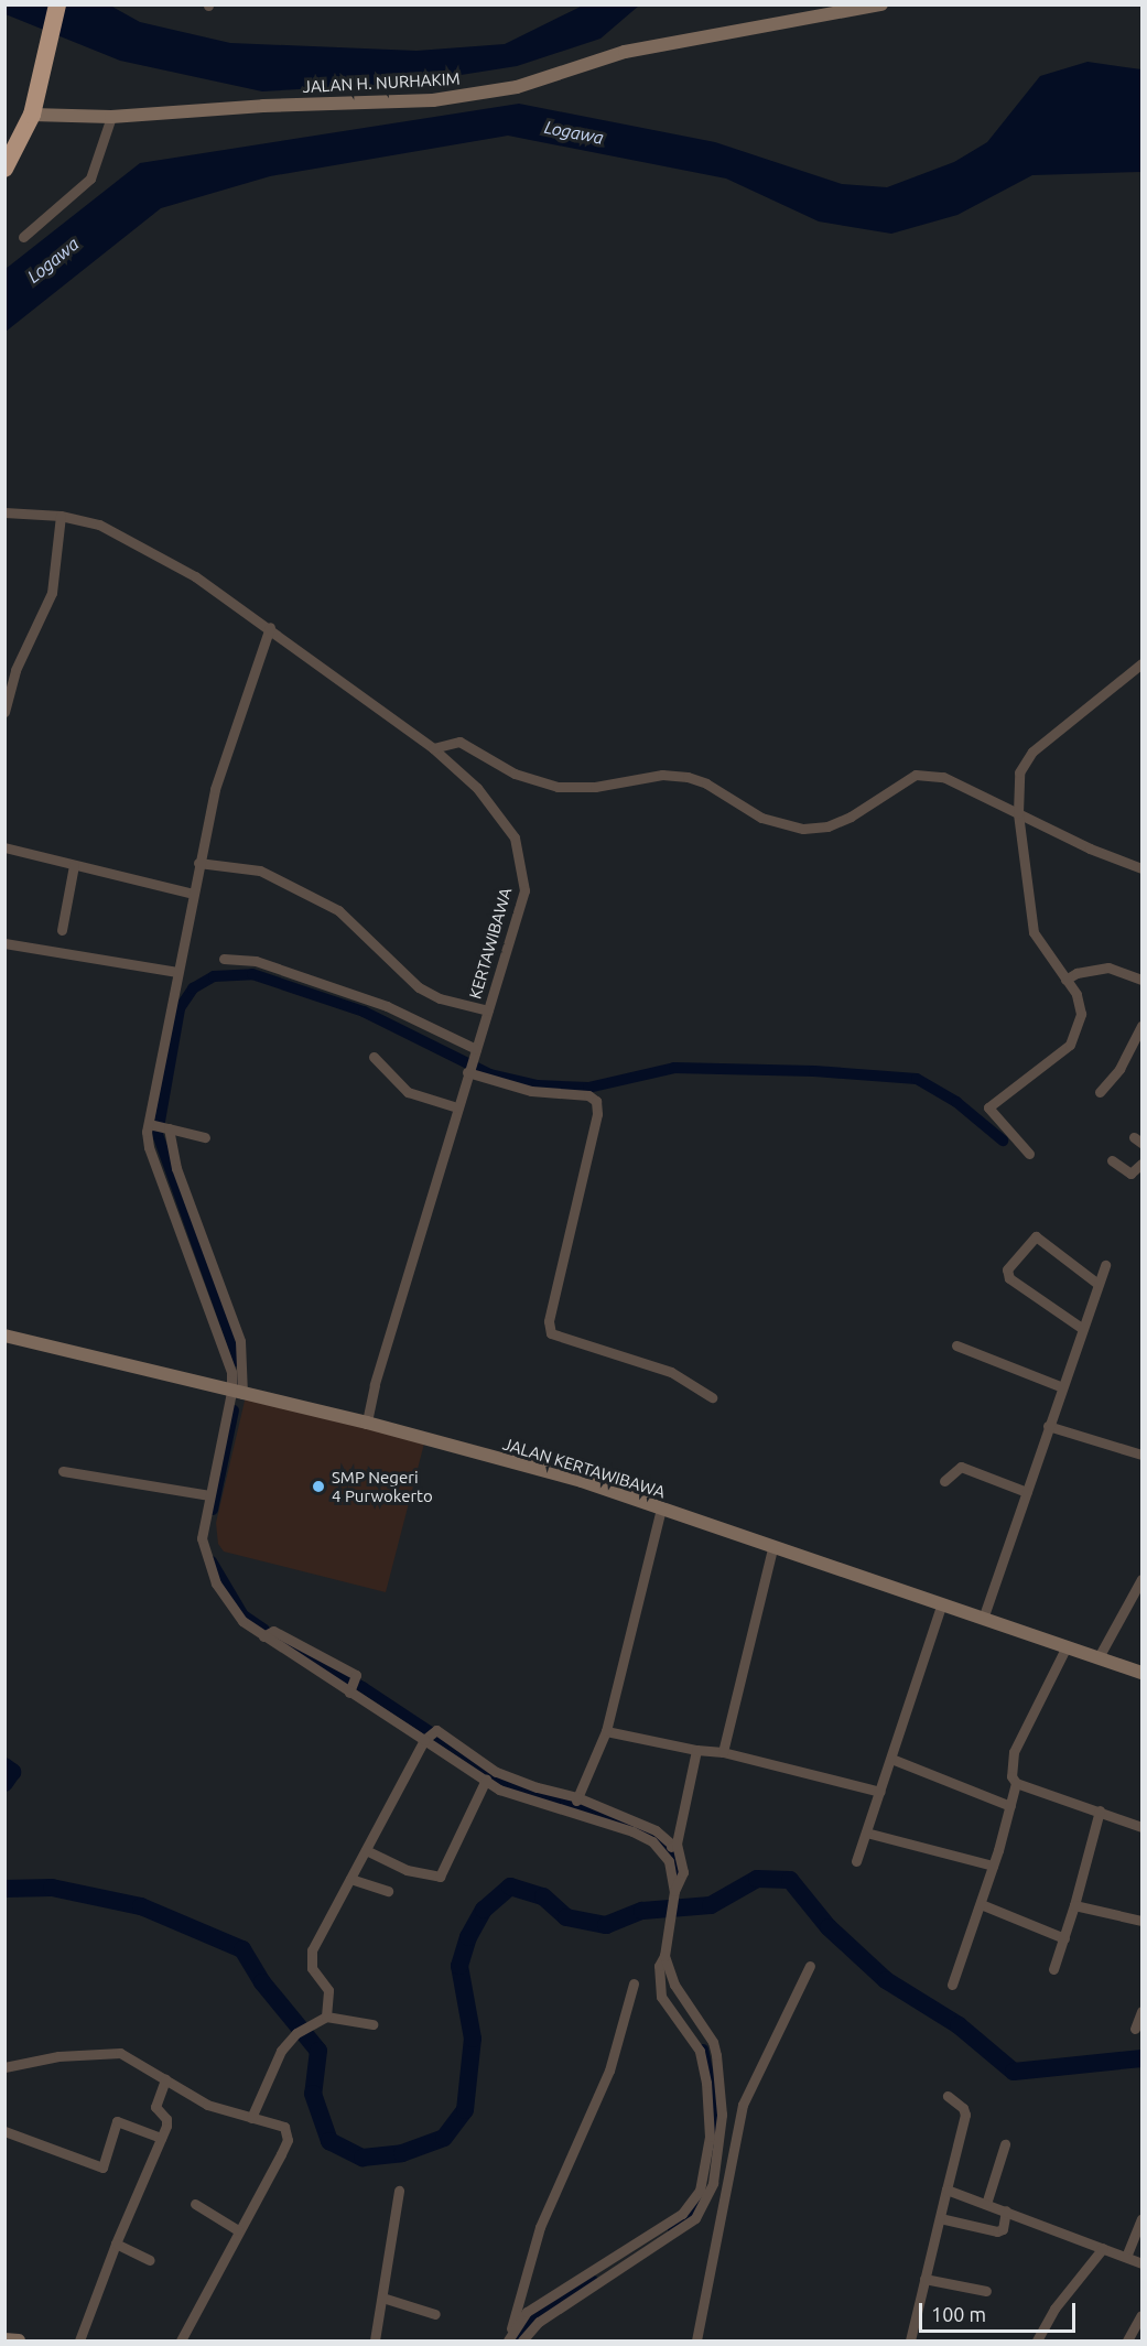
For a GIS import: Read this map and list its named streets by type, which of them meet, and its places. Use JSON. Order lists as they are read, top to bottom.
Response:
{
  "streets": {
    "street": ["JALAN H. NURHAKIM", "KERTAWIBAWA", "JALAN KERTAWIBAWA"]
  },
  "crossings": [
    ["KERTAWIBAWA", "JALAN KERTAWIBAWA"]
  ],
  "water": ["Logawa"],
  "places": ["SMP Negeri 4 Purwokerto"],
  "scale_bar": "100 m"
}
